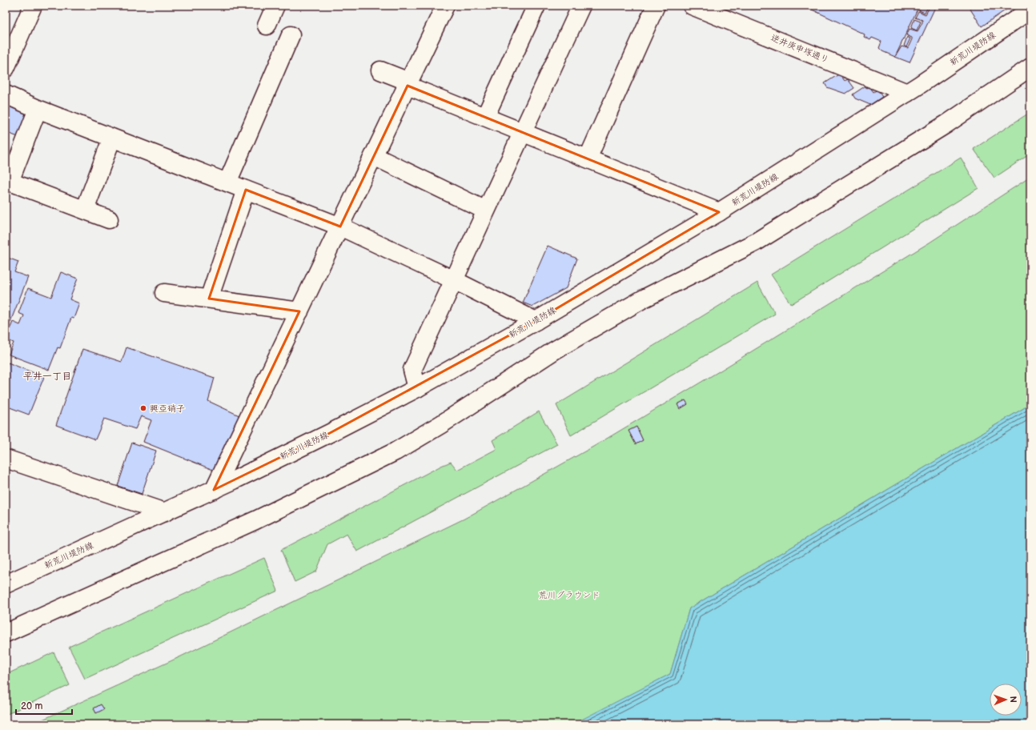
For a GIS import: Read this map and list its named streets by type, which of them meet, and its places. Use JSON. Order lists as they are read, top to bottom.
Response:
{
  "streets": {
    "street": ["逆井庚申塚通り", "新荒川堤防線"]
  },
  "crossings": [
    ["逆井庚申塚通り", "新荒川堤防線"]
  ],
  "districts": ["平井一丁目"],
  "parks": ["荒川グラウンド"],
  "places": ["興亞硝子"],
  "scale_bar": "20 m",
  "north": "right"
}
